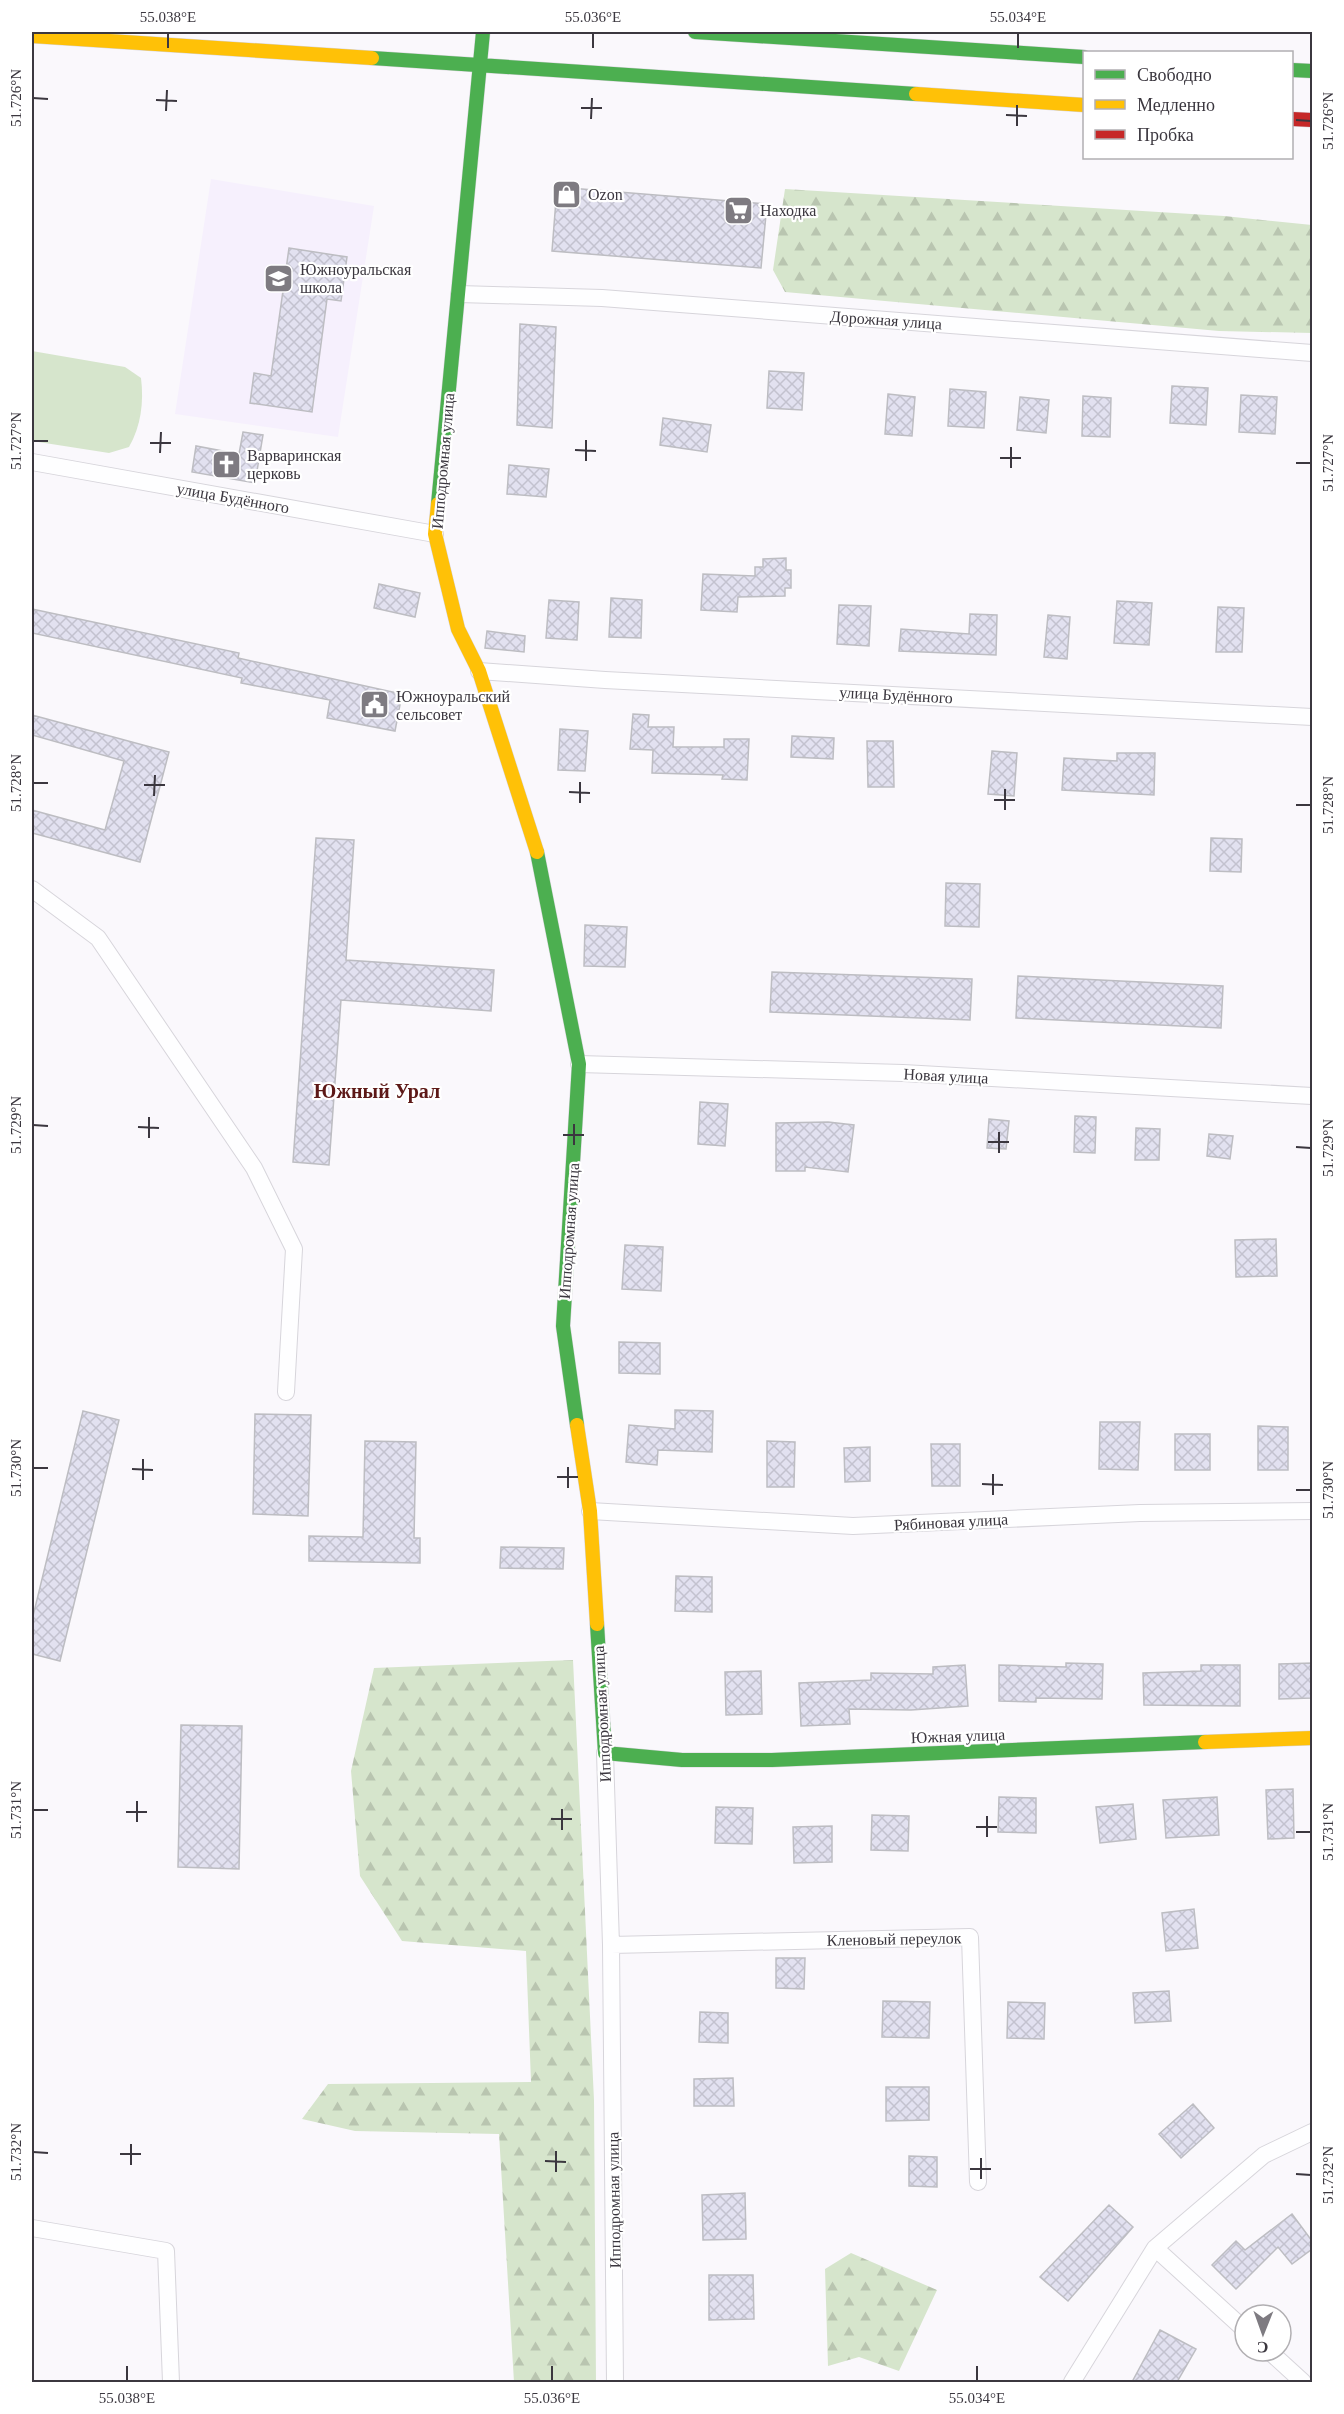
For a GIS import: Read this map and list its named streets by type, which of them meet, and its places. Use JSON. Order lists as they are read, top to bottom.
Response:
{
  "streets": {
    "main road": ["Ипподромная улица", "Южная улица"],
    "street": [
      "Дорожная улица",
      "улица Будённого",
      "Новая улица",
      "Рябиновая улица",
      "Кленовый переулок"
    ]
  },
  "crossings": [
    ["Дорожная улица", "Ипподромная улица"],
    ["Ипподромная улица", "улица Будённого"],
    ["Ипподромная улица", "Новая улица"],
    ["Ипподромная улица", "Рябиновая улица"],
    ["Ипподромная улица", "Южная улица"],
    ["Ипподромная улица", "Кленовый переулок"]
  ],
  "districts": ["Южный Урал"],
  "places": {
    "shop": ["Ozon"],
    "supermarket": ["Находка"],
    "school or university": ["Южноуральская школа"],
    "church": ["Варваринская церковь"],
    "public building": ["Южноуральский сельсовет"]
  },
  "legend": ["Свободно", "Медленно", "Пробка"],
  "north": "bottom",
  "coordinates": [
    "55.038°E",
    "55.036°E",
    "55.034°E",
    "51.726°N",
    "51.727°N",
    "51.728°N",
    "51.729°N",
    "51.730°N",
    "51.731°N",
    "51.732°N"
  ]
}
